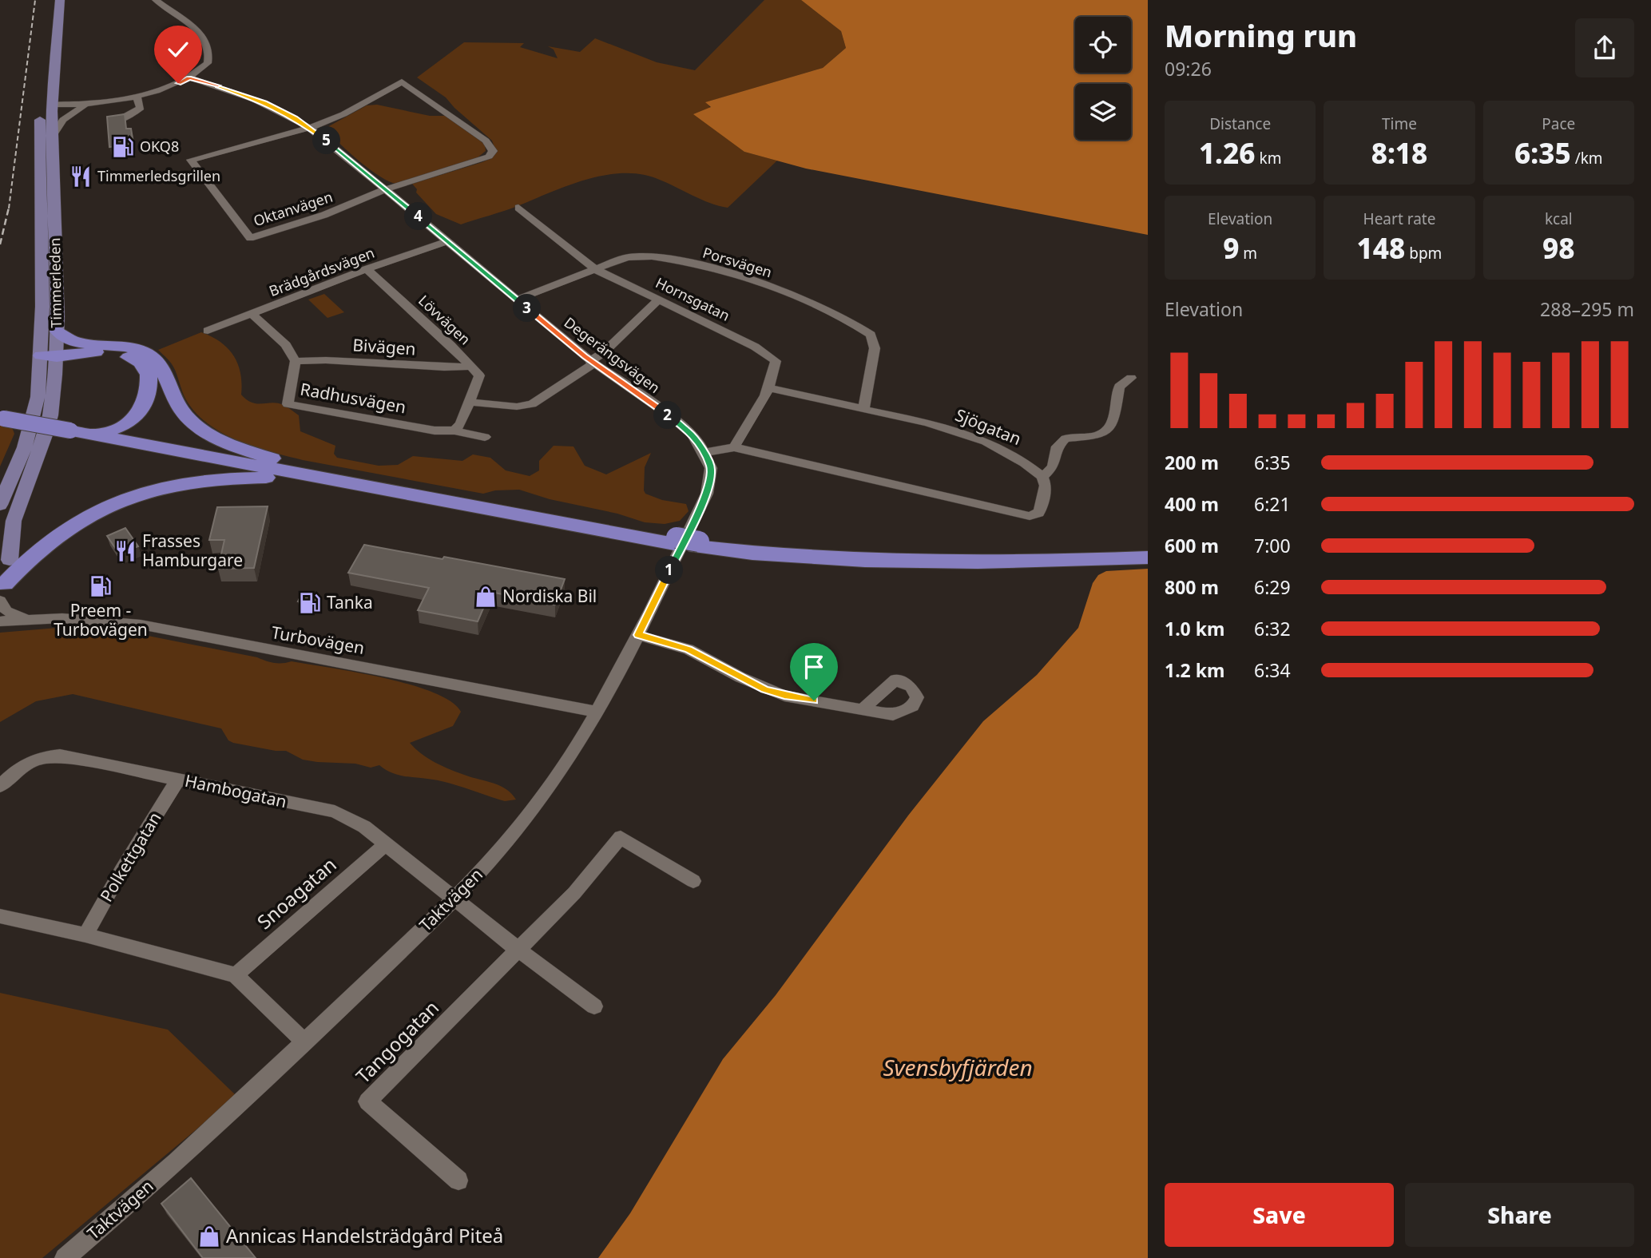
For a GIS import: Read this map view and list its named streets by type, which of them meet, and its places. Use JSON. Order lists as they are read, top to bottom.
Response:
{
  "streets": {
    "main road": ["Timmerleden"],
    "street": [
      "Oktanvägen",
      "Porsvägen",
      "Brädgårdsvägen",
      "Hornsgatan",
      "Lövvägen",
      "Bivägen",
      "Degerängsvägen",
      "Radhusvägen",
      "Sjögatan",
      "Turbovägen",
      "Hambogatan",
      "Polkettgatan",
      "Snoagatan",
      "Taktvägen",
      "Tangogatan"
    ]
  },
  "crossings": [
    ["Oktanvägen", "Degerängsvägen"],
    ["Porsvägen", "Hornsgatan"],
    ["Porsvägen", "Degerängsvägen"],
    ["Porsvägen", "Sjögatan"],
    ["Brädgårdsvägen", "Lövvägen"],
    ["Brädgårdsvägen", "Degerängsvägen"],
    ["Brädgårdsvägen", "Radhusvägen"],
    ["Timmerleden", "Turbovägen"],
    ["Hornsgatan", "Sjögatan"],
    ["Lövvägen", "Bivägen"],
    ["Bivägen", "Radhusvägen"],
    ["Degerängsvägen", "Taktvägen"],
    ["Turbovägen", "Taktvägen"],
    ["Hambogatan", "Polkettgatan"],
    ["Hambogatan", "Snoagatan"],
    ["Hambogatan", "Taktvägen"]
  ],
  "water": ["Svensbyfjärden"],
  "places": {
    "fuel station": ["OKQ8", "Preem - Turbovägen", "Tanka"],
    "restaurant": ["Timmerledsgrillen", "Frasses Hamburgare"],
    "shop": ["Nordiska Bil", "Annicas Handelsträdgård Piteå"]
  },
  "page": {
    "heading": ["Morning run", "09:26"],
    "stats": [
      ["Distance", "1.26 km"],
      ["Time", "8:18"],
      ["Pace", "6:35 /km"],
      ["Elevation", "9 m"],
      ["Heart rate", "148 bpm"],
      ["kcal", "98"]
    ],
    "pins": [
      "5",
      "4",
      "3",
      "2",
      "1"
    ],
    "chart": ["Elevation", "288–295 m"],
    "list": [
      {
        "name": "200 m",
        "note": "6:35"
      },
      {
        "name": "400 m",
        "note": "6:21"
      },
      {
        "name": "600 m",
        "note": "7:00"
      },
      {
        "name": "800 m",
        "note": "6:29"
      },
      {
        "name": "1.0 km",
        "note": "6:32"
      },
      {
        "name": "1.2 km",
        "note": "6:34"
      }
    ],
    "buttons": ["Save", "Share"]
  }
}
